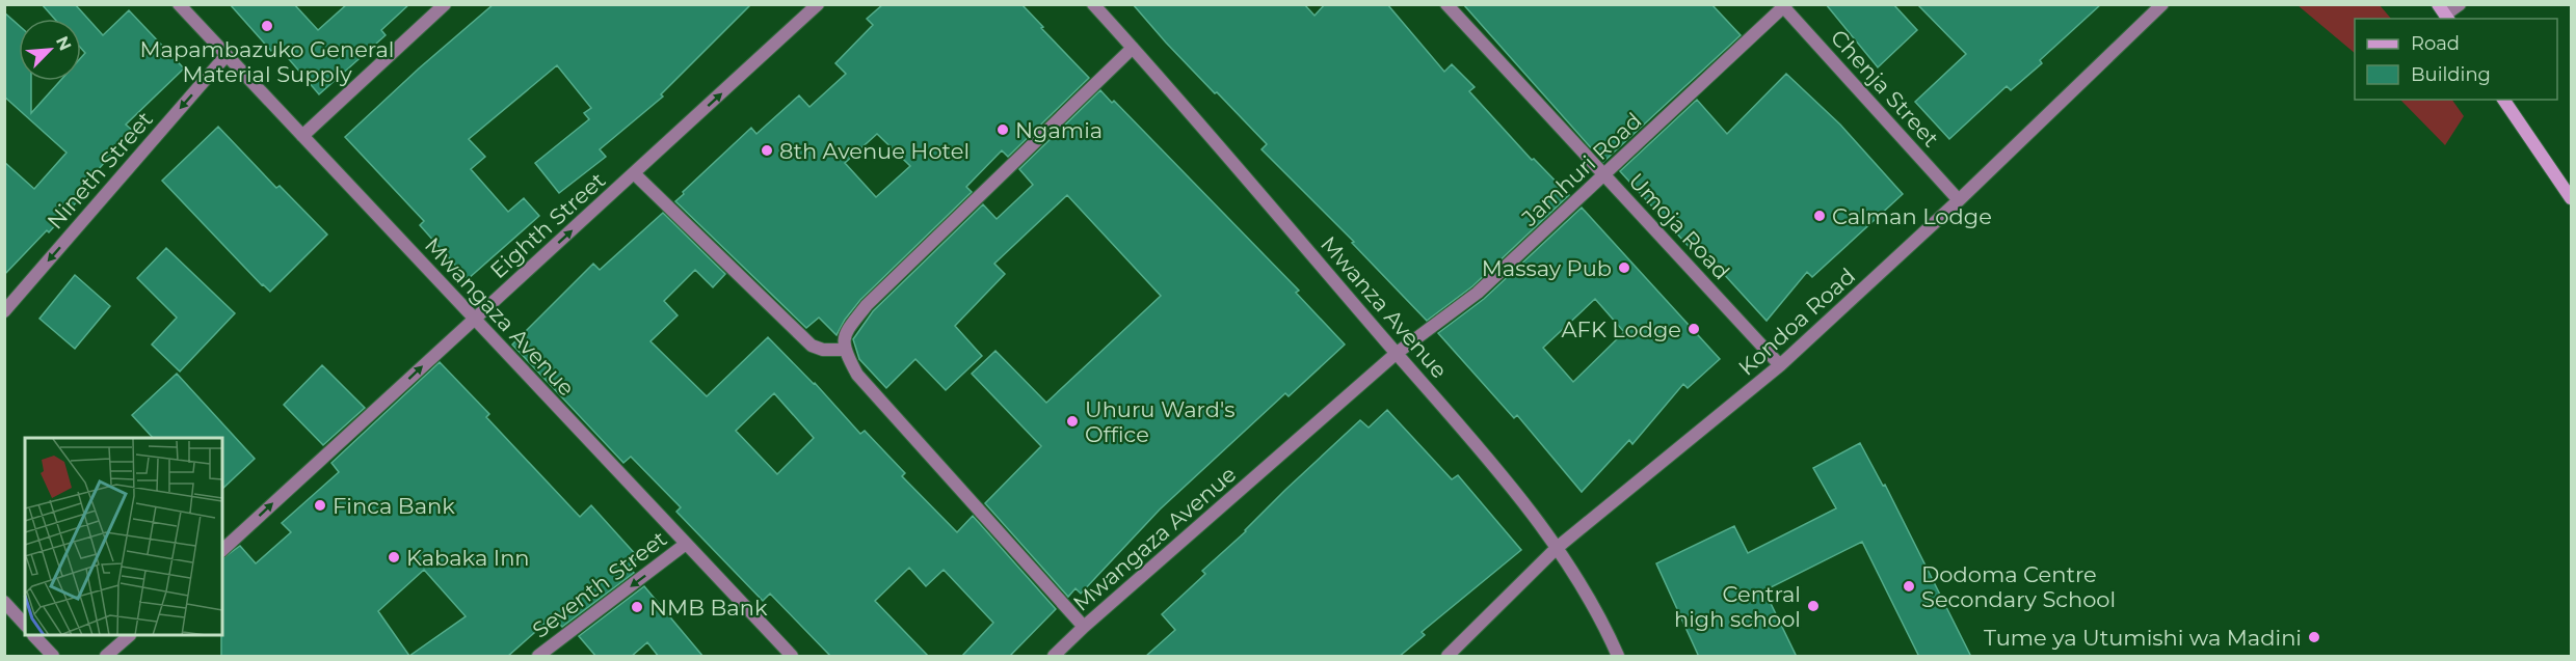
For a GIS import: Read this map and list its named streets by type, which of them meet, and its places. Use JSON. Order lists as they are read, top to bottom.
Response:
{
  "streets": {
    "street": [
      "Chenja Street",
      "Jamhuri Road",
      "Nineth Street",
      "Eighth Street",
      "Umoja Road",
      "Mwanza Avenue",
      "Mwangaza Avenue",
      "Kondoa Road",
      "Seventh Street"
    ]
  },
  "crossings": [
    ["Chenja Street", "Jamhuri Road"],
    ["Chenja Street", "Kondoa Road"],
    ["Jamhuri Road", "Umoja Road"],
    ["Jamhuri Road", "Mwanza Avenue"],
    ["Jamhuri Road", "Mwangaza Avenue"],
    ["Nineth Street", "Mwangaza Avenue"],
    ["Eighth Street", "Mwangaza Avenue"],
    ["Umoja Road", "Kondoa Road"],
    ["Mwanza Avenue", "Mwangaza Avenue"],
    ["Mwanza Avenue", "Kondoa Road"],
    ["Mwangaza Avenue", "Seventh Street"]
  ],
  "one_way": ["Nineth Street", "Eighth Street", "Seventh Street"],
  "places": [
    "Mapambazuko General Material Supply",
    "Ngamia",
    "8th Avenue Hotel",
    "Calman Lodge",
    "Massay Pub",
    "AFK Lodge",
    "Uhuru Ward's Office",
    "Finca Bank",
    "Kabaka Inn",
    "Dodoma Centre Secondary School",
    "Central high school",
    "NMB Bank",
    "Tume ya Utumishi wa Madini"
  ],
  "legend": ["Road", "Building"],
  "north": "top right"
}
